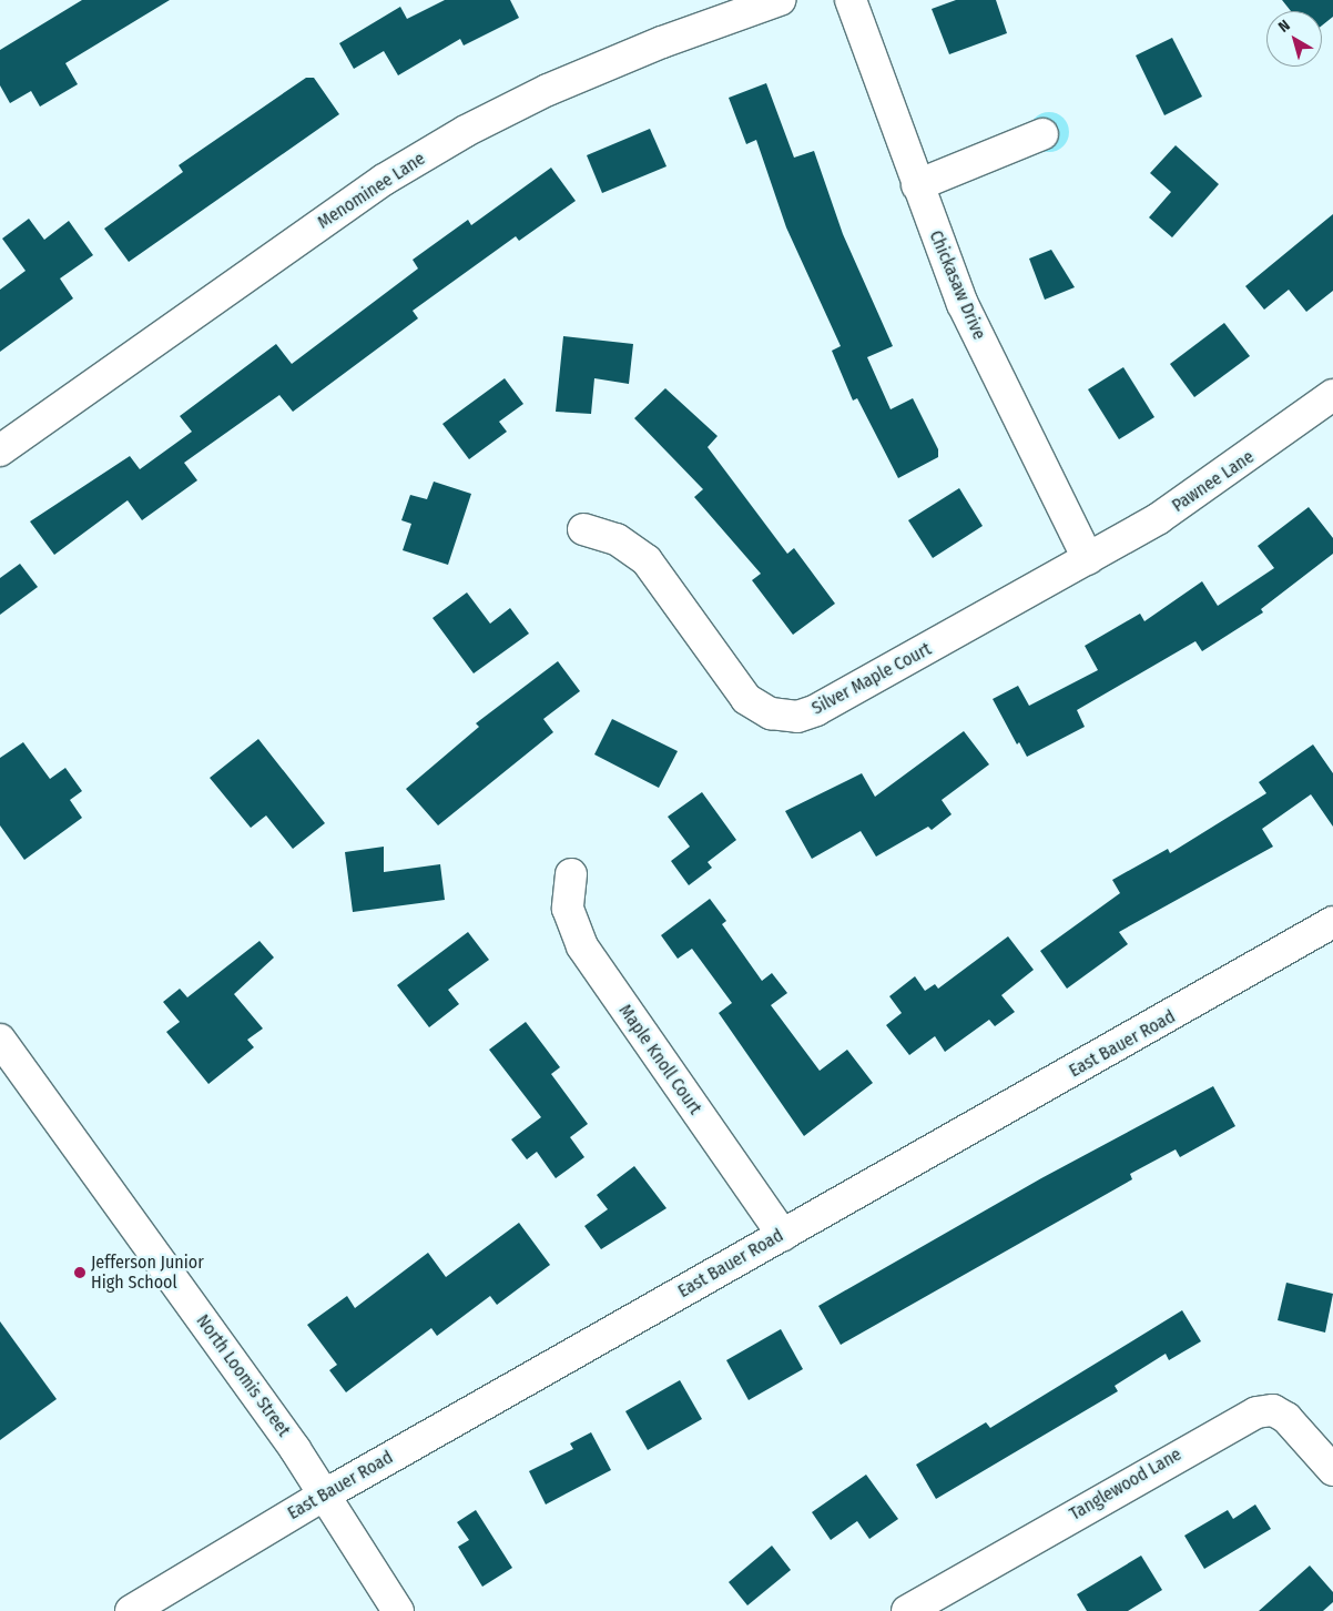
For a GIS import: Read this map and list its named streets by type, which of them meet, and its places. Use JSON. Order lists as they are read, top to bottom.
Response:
{
  "streets": {
    "street": [
      "Menominee Lane",
      "Chickasaw Drive",
      "Pawnee Lane",
      "Silver Maple Court",
      "East Bauer Road",
      "Maple Knoll Court",
      "North Loomis Street",
      "Tanglewood Lane"
    ]
  },
  "crossings": [
    ["Chickasaw Drive", "Pawnee Lane"],
    ["Chickasaw Drive", "Silver Maple Court"],
    ["Pawnee Lane", "Silver Maple Court"],
    ["East Bauer Road", "Maple Knoll Court"],
    ["East Bauer Road", "North Loomis Street"]
  ],
  "places": ["Jefferson Junior High School"],
  "north": "top left"
}
